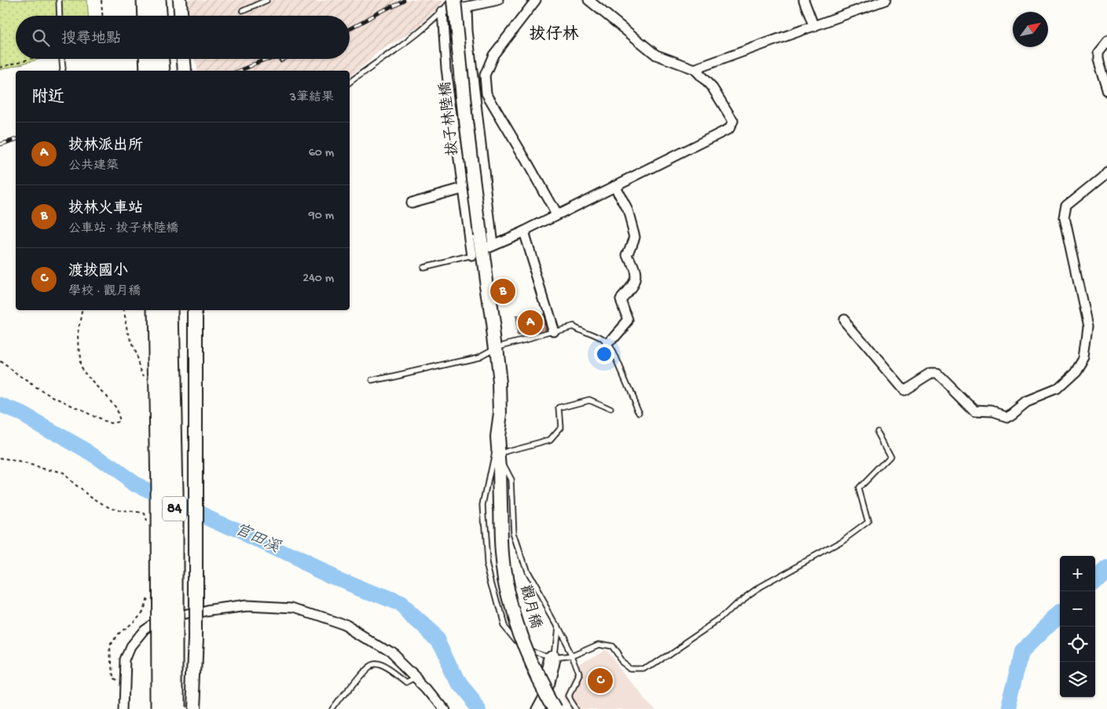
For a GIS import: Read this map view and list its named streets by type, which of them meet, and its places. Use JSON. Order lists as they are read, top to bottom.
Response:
{
  "streets": {
    "highway": ["84"],
    "main road": ["拔子林陸橋", "觀月穚"]
  },
  "crossings": [
    ["拔子林陸橋", "觀月穚"]
  ],
  "districts": ["拔仔林"],
  "water": ["官田溪"],
  "north": "top right",
  "page": {
    "search": "搜尋地點",
    "heading": ["附近", "3筆結果"],
    "list": [
      {
        "mark": "A",
        "name": "拔林派出所",
        "note": "公共建築",
        "value": "60 m"
      },
      {
        "mark": "B",
        "name": "拔林火車站",
        "note": "公車站 · 拔子林陸橋",
        "value": "90 m"
      },
      {
        "mark": "C",
        "name": "渡拔國小",
        "note": "學校 · 觀月穚",
        "value": "240 m"
      }
    ],
    "pins": ["B", "A", "C"],
    "map_buttons": ["+", "−"]
  }
}
